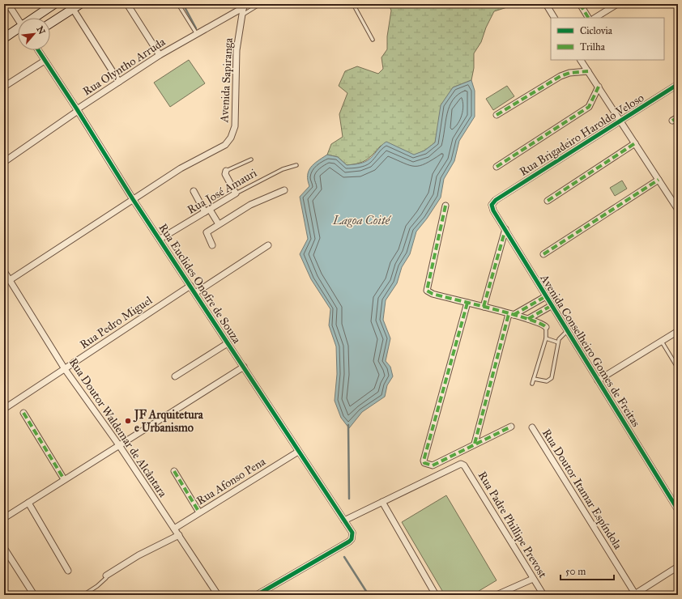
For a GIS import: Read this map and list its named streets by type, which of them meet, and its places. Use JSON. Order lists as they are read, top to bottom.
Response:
{
  "streets": {
    "street": [
      "Rua Olyntho Arruda",
      "Avenida Sapiranga",
      "Rua Brigadeiro Haroldo Veloso",
      "Rua José Amauri",
      "Rua Euclides Onofre de Souza",
      "Rua Pedro Miguel",
      "Avenida Conselheiro Gomes de Freitas",
      "Rua Doutor Waldemar de Alcântara",
      "Rua Afonso Pena",
      "Rua Doutor Itamar Espíndola",
      "Rua Padre Phillipe Prevost"
    ]
  },
  "crossings": [
    ["Rua Olyntho Arruda", "Avenida Sapiranga"],
    ["Rua Olyntho Arruda", "Rua Euclides Onofre de Souza"],
    ["Avenida Sapiranga", "Rua Euclides Onofre de Souza"],
    ["Avenida Sapiranga", "Rua Doutor Waldemar de Alcântara"],
    ["Rua Brigadeiro Haroldo Veloso", "Avenida Conselheiro Gomes de Freitas"],
    ["Rua José Amauri", "Rua Euclides Onofre de Souza"],
    ["Rua Euclides Onofre de Souza", "Rua Pedro Miguel"],
    ["Rua Euclides Onofre de Souza", "Rua Afonso Pena"],
    ["Rua Pedro Miguel", "Rua Doutor Waldemar de Alcântara"],
    ["Rua Doutor Waldemar de Alcântara", "Rua Afonso Pena"]
  ],
  "water": ["Lagoa Coité"],
  "places": ["JF Arquitetura e Urbanismo"],
  "legend": ["Ciclovia", "Trilha"],
  "scale_bar": "50 m",
  "north": "top right"
}
